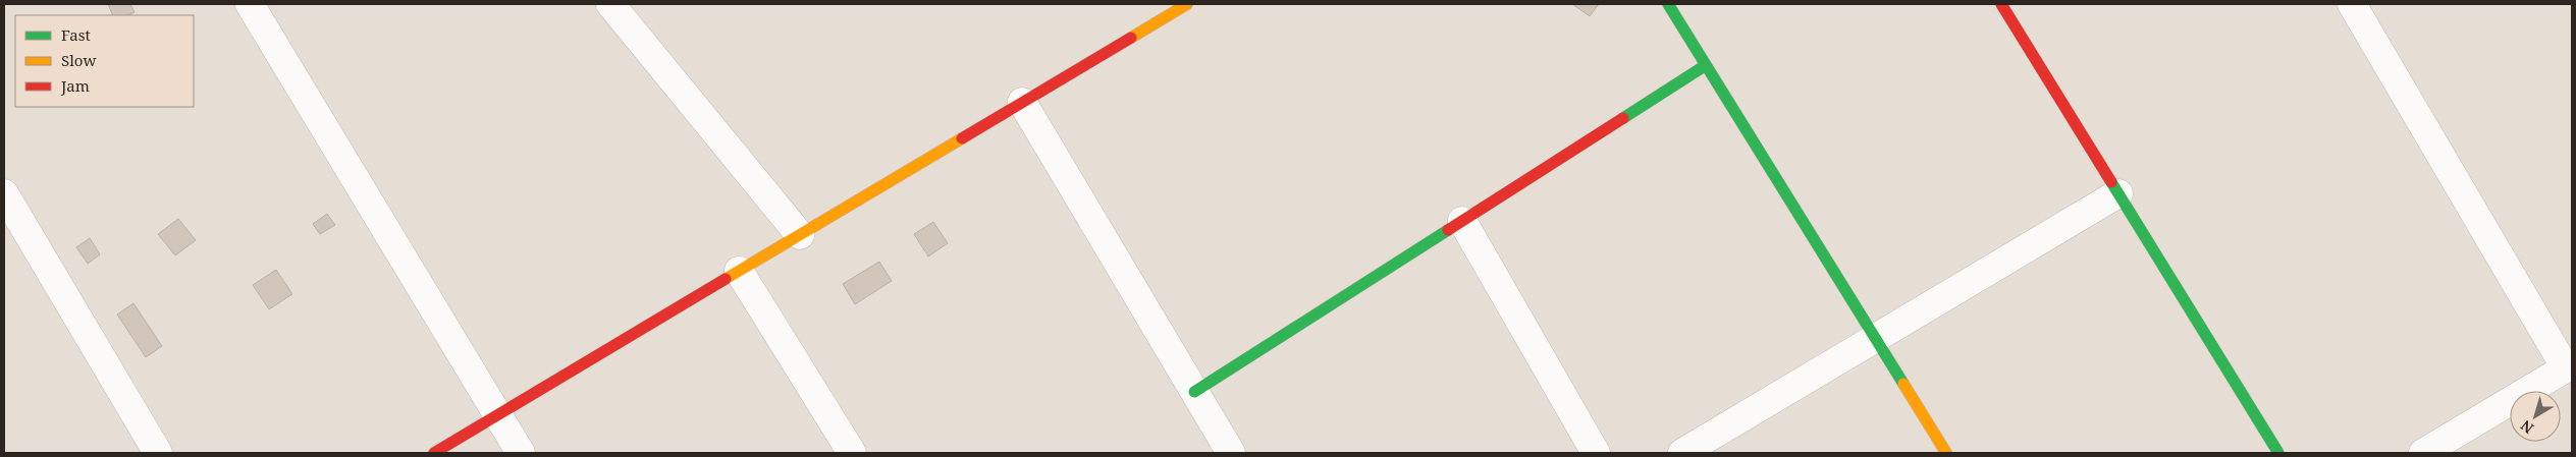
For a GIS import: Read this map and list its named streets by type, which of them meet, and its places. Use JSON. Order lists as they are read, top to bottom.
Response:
{
  "legend": ["Fast", "Slow", "Jam"],
  "north": "bottom left"
}
